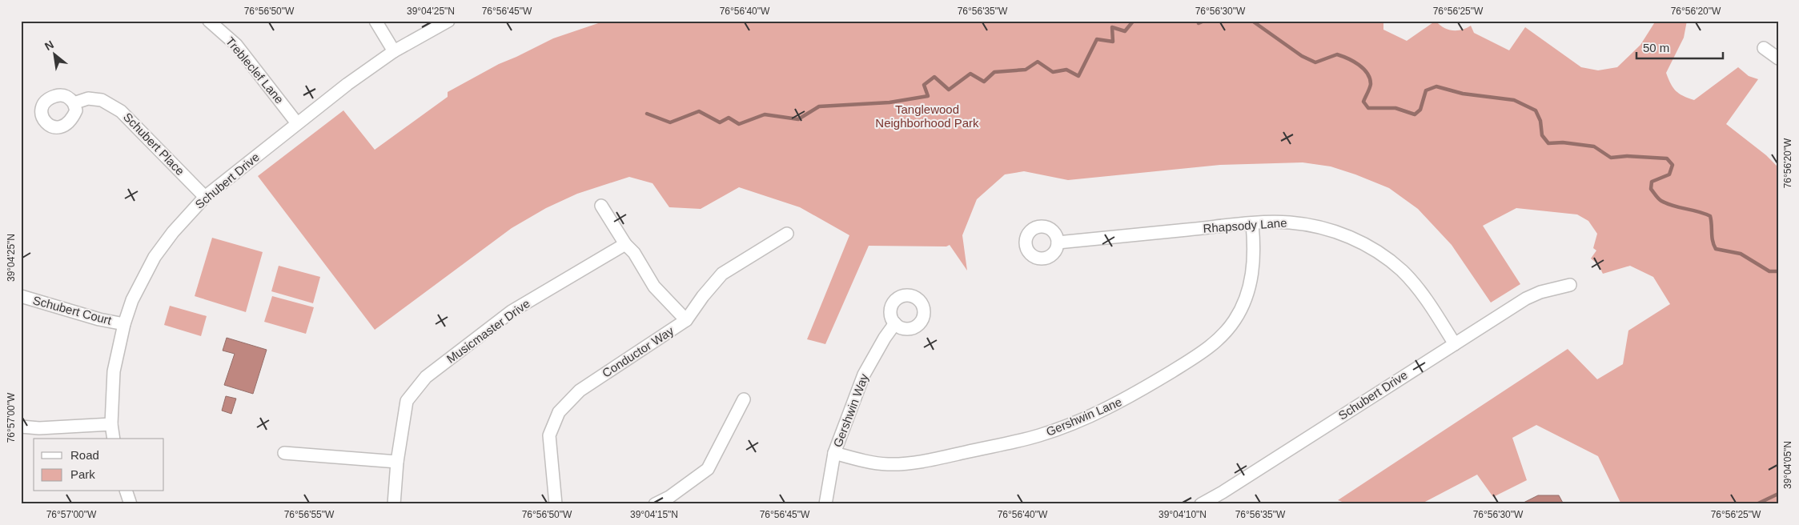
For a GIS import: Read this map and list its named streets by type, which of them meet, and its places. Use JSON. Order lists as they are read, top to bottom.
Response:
{
  "streets": {
    "street": [
      "Trebleclef Lane",
      "Schubert Place",
      "Schubert Drive",
      "Rhapsody Lane",
      "Schubert Court",
      "Musicmaster Drive",
      "Conductor Way",
      "Gershwin Way",
      "Gershwin Lane"
    ]
  },
  "crossings": [
    ["Trebleclef Lane", "Schubert Drive"],
    ["Schubert Place", "Schubert Drive"],
    ["Schubert Drive", "Rhapsody Lane"],
    ["Schubert Drive", "Schubert Court"],
    ["Rhapsody Lane", "Gershwin Lane"],
    ["Gershwin Way", "Gershwin Lane"]
  ],
  "parks": ["Tanglewood Neighborhood Park"],
  "legend": ["Road", "Park"],
  "scale_bar": "50 m",
  "north": "top left",
  "coordinates": [
    "76°56'50\"W",
    "39°04'25\"N",
    "76°56'45\"W",
    "76°56'40\"W",
    "76°56'35\"W",
    "76°56'30\"W",
    "76°56'25\"W",
    "76°56'20\"W",
    "76°57'00\"W",
    "39°04'05\"N",
    "76°56'55\"W",
    "39°04'15\"N",
    "39°04'10\"N"
  ]
}
